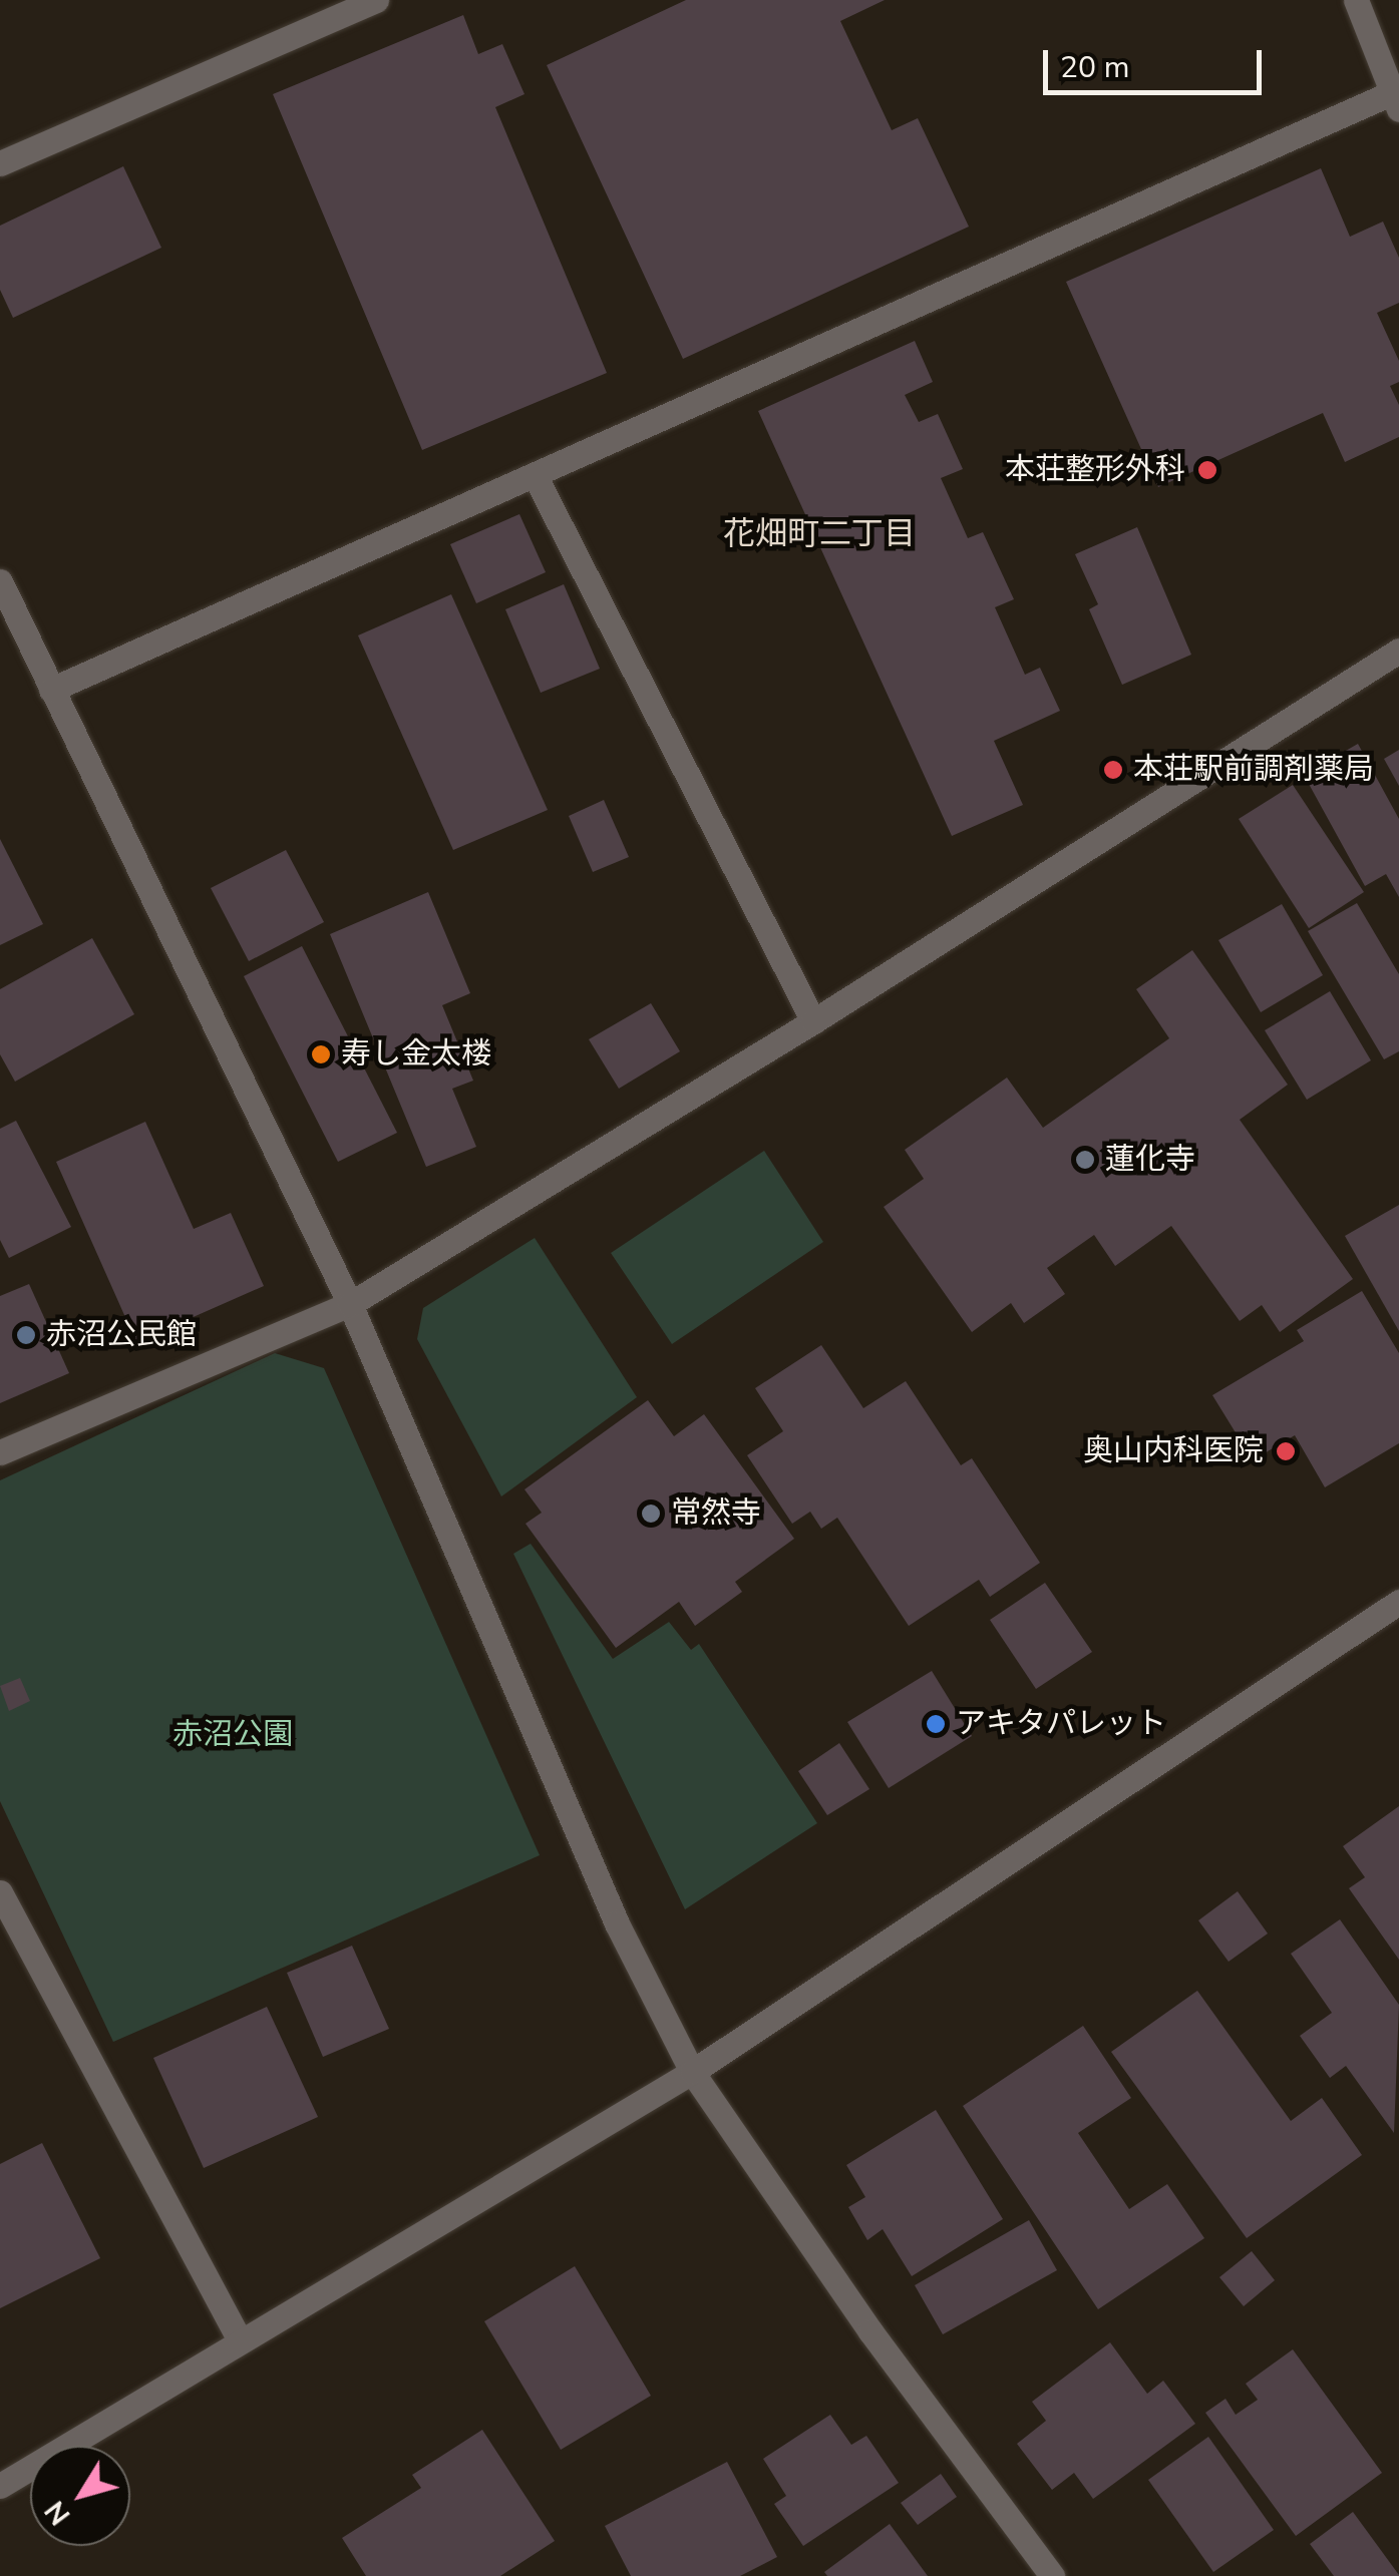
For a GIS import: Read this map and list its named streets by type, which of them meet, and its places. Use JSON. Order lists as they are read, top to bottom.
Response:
{
  "districts": ["花畑町二丁目"],
  "parks": ["赤沼公園"],
  "places": [
    "本荘整形外科",
    "本荘駅前調剤薬局",
    "寿し金太楼",
    "蓮化寺",
    "赤沼公民館",
    "奥山内科医院",
    "常然寺",
    "アキタパレット"
  ],
  "scale_bar": "20 m",
  "north": "bottom left"
}
